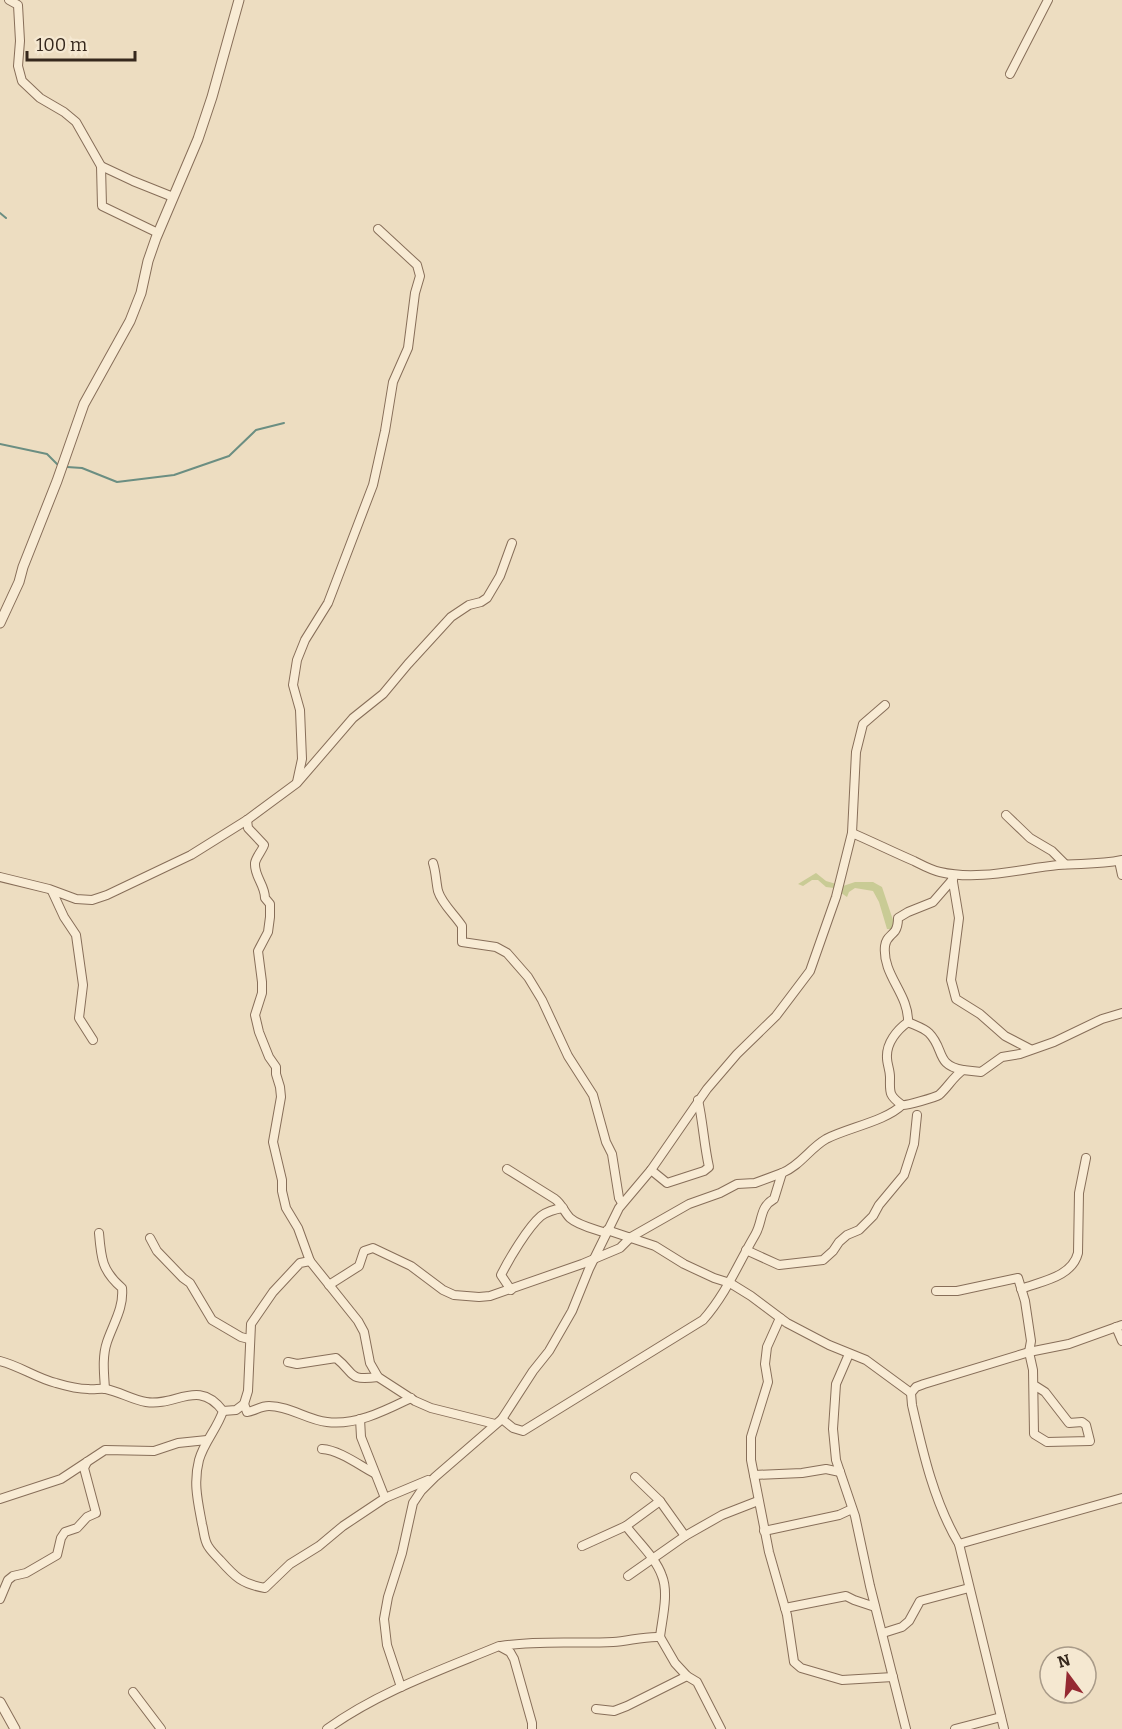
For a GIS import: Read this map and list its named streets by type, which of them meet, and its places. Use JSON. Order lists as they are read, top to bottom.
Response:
{
  "scale_bar": "100 m",
  "north": "top"
}
